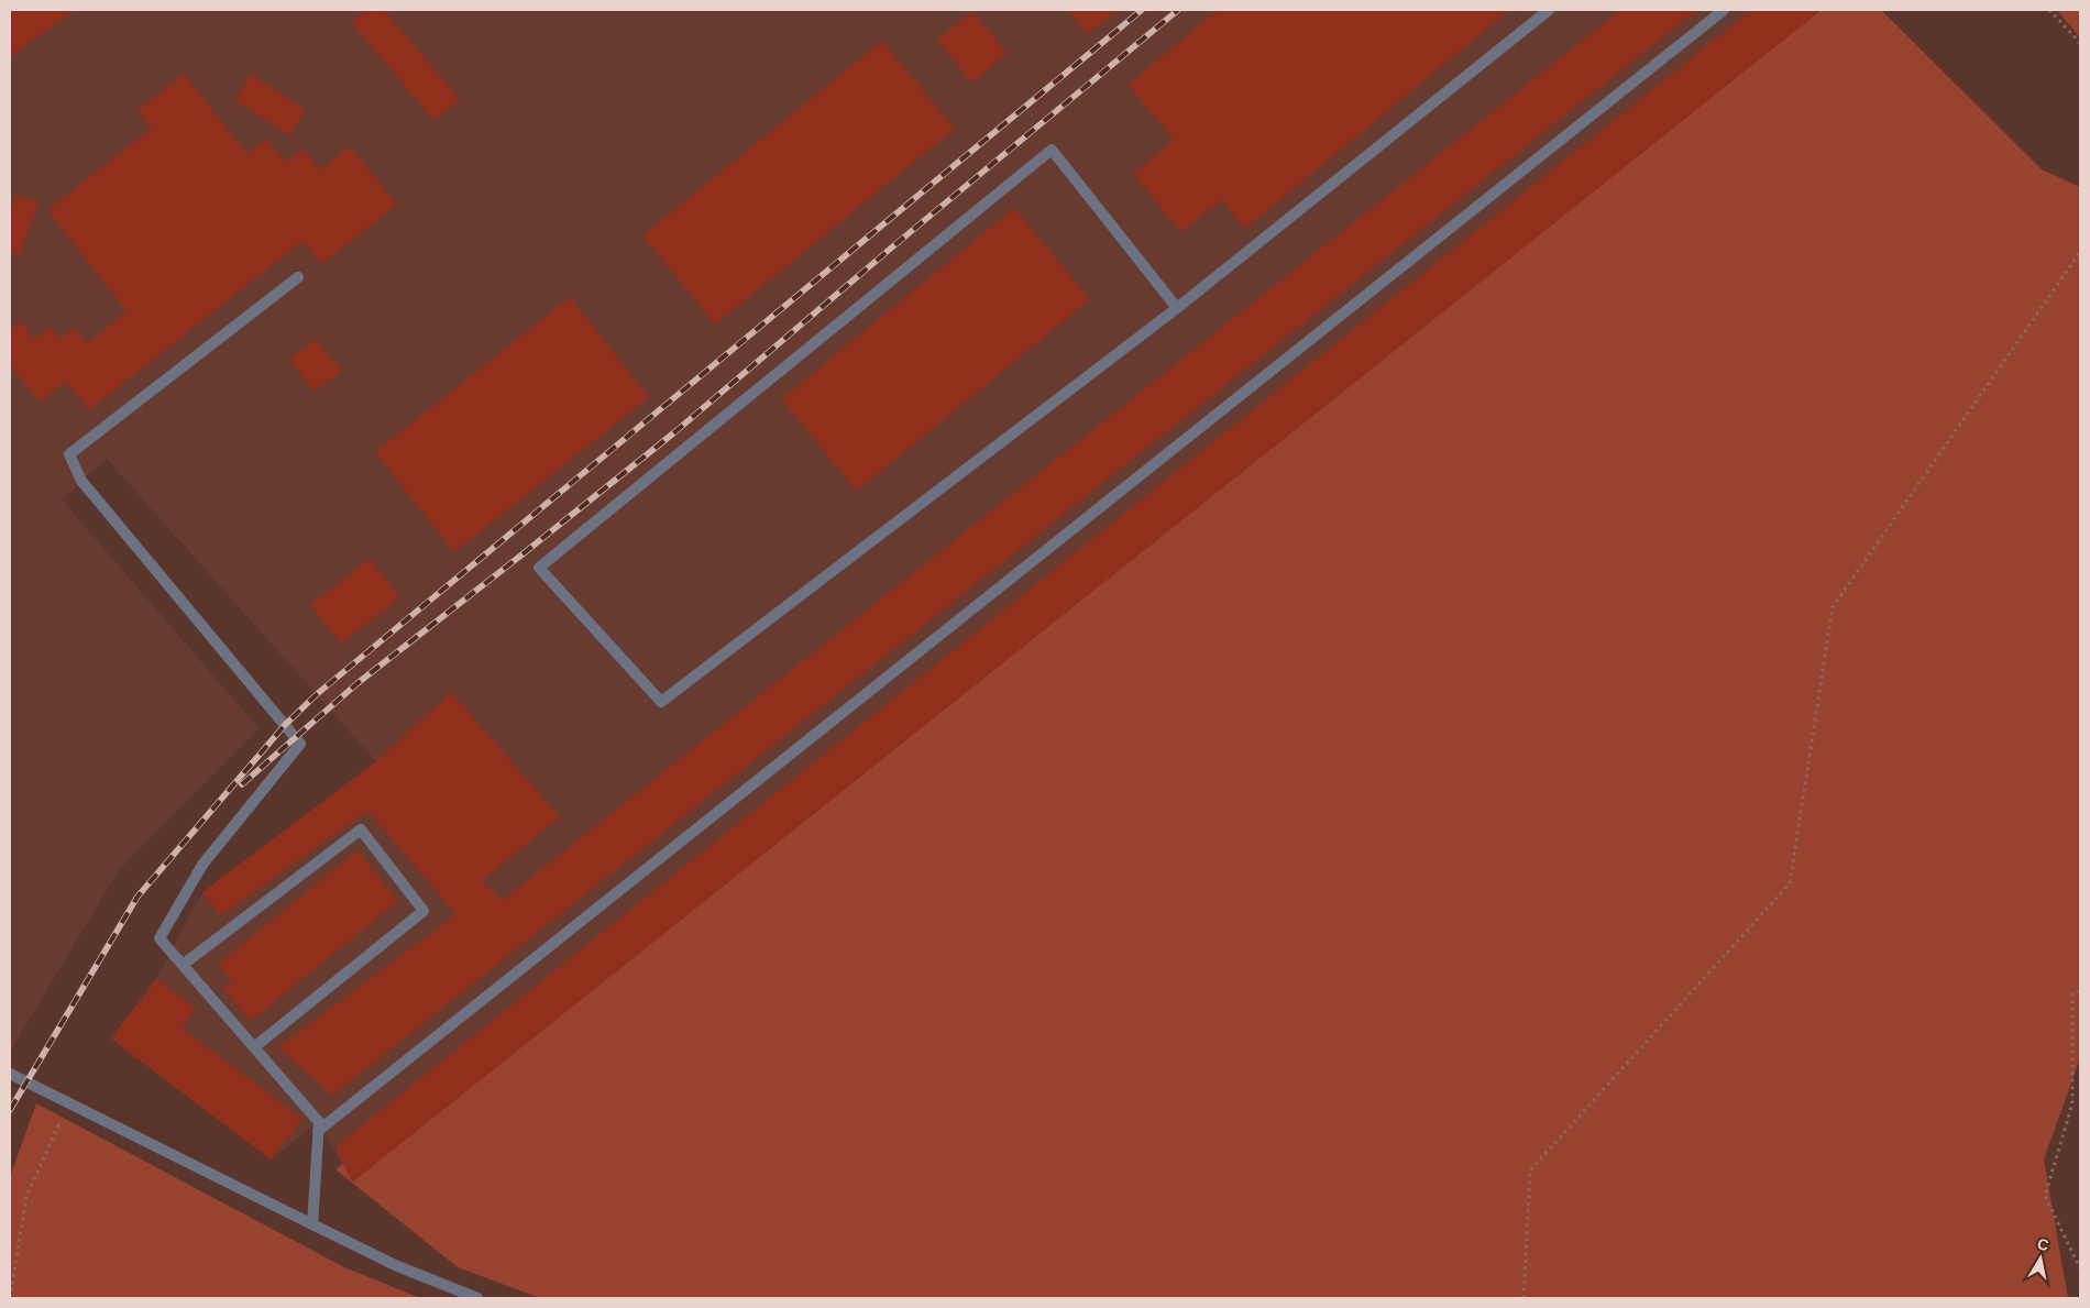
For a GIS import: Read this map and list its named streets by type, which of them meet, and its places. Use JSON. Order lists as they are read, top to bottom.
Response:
{
  "north": "top"
}
